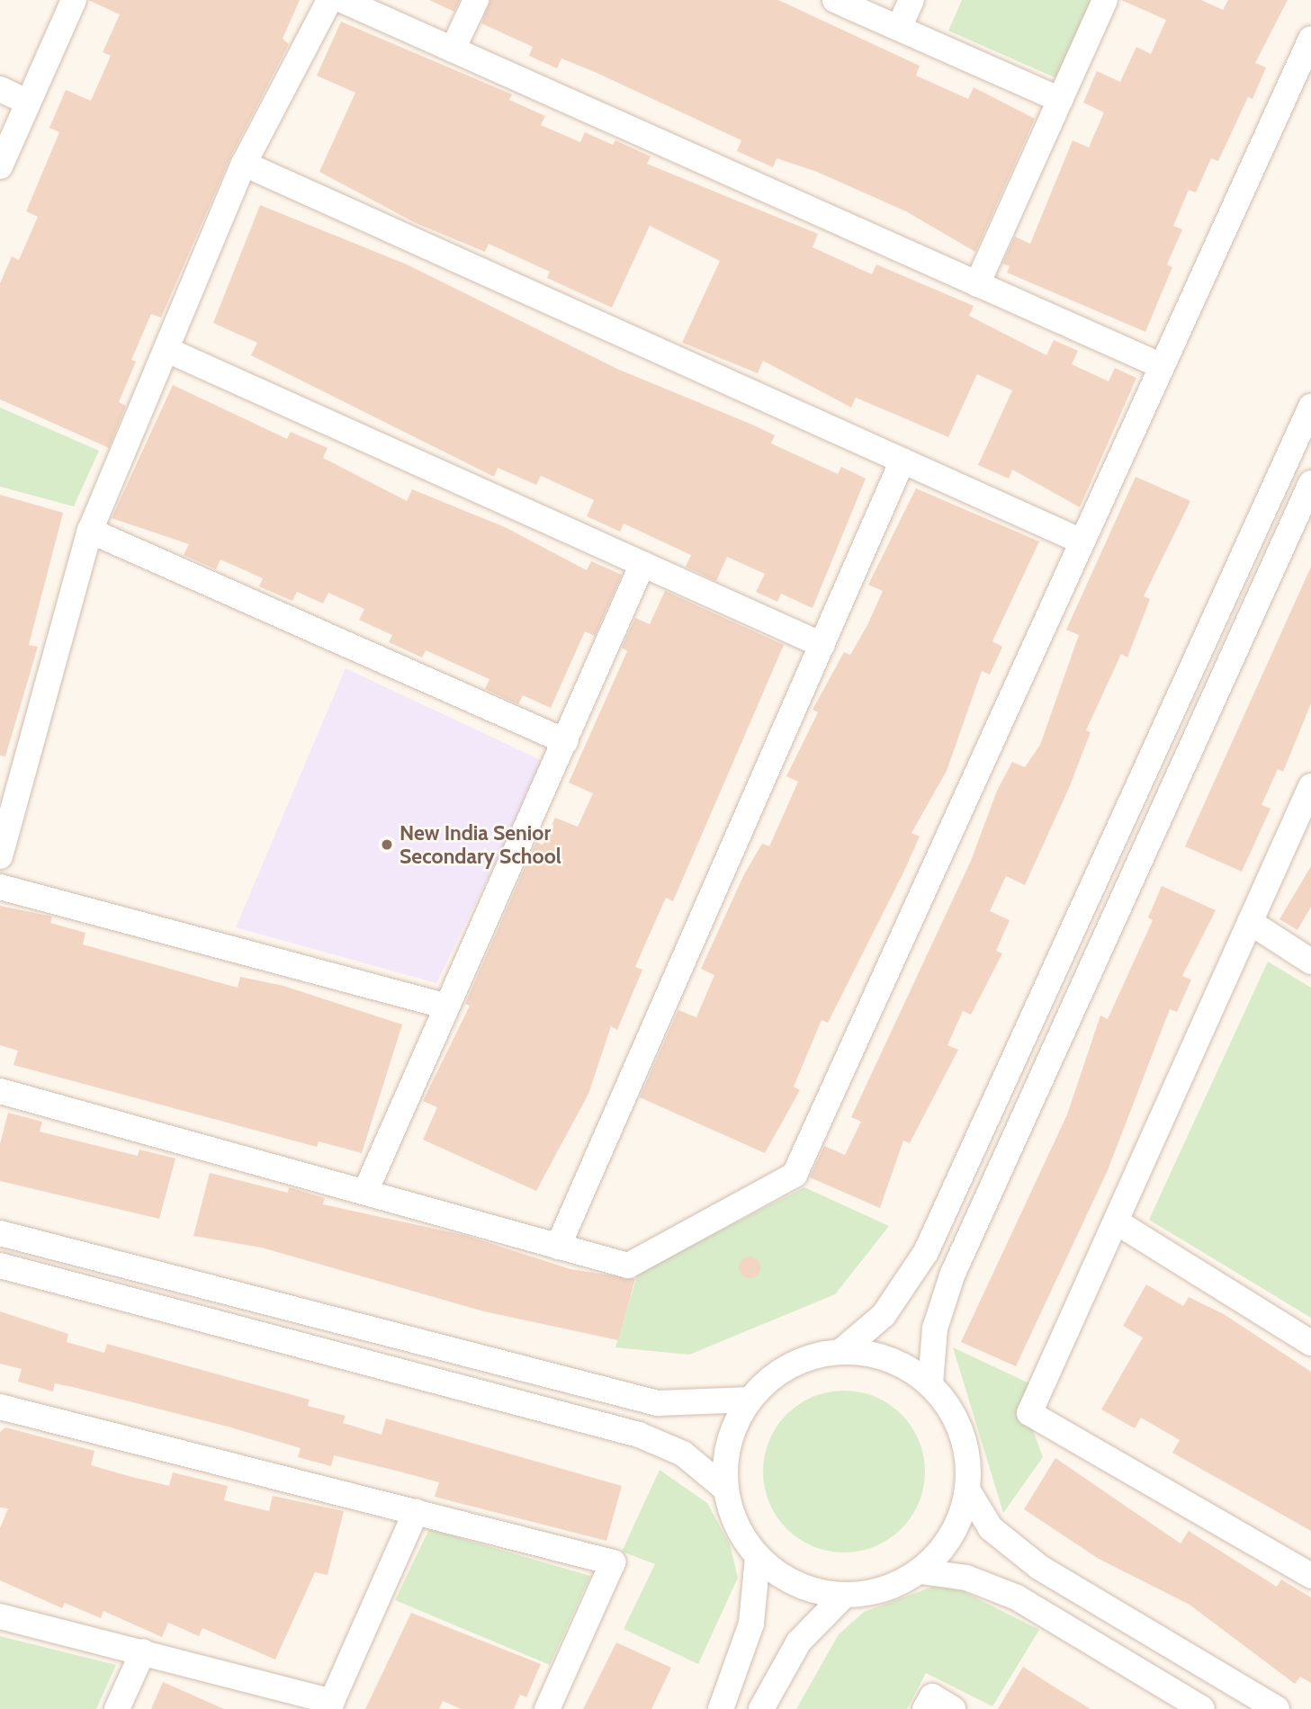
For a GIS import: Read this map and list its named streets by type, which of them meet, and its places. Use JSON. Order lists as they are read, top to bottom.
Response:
{
  "places": ["New India Senior Secondary School"]
}
